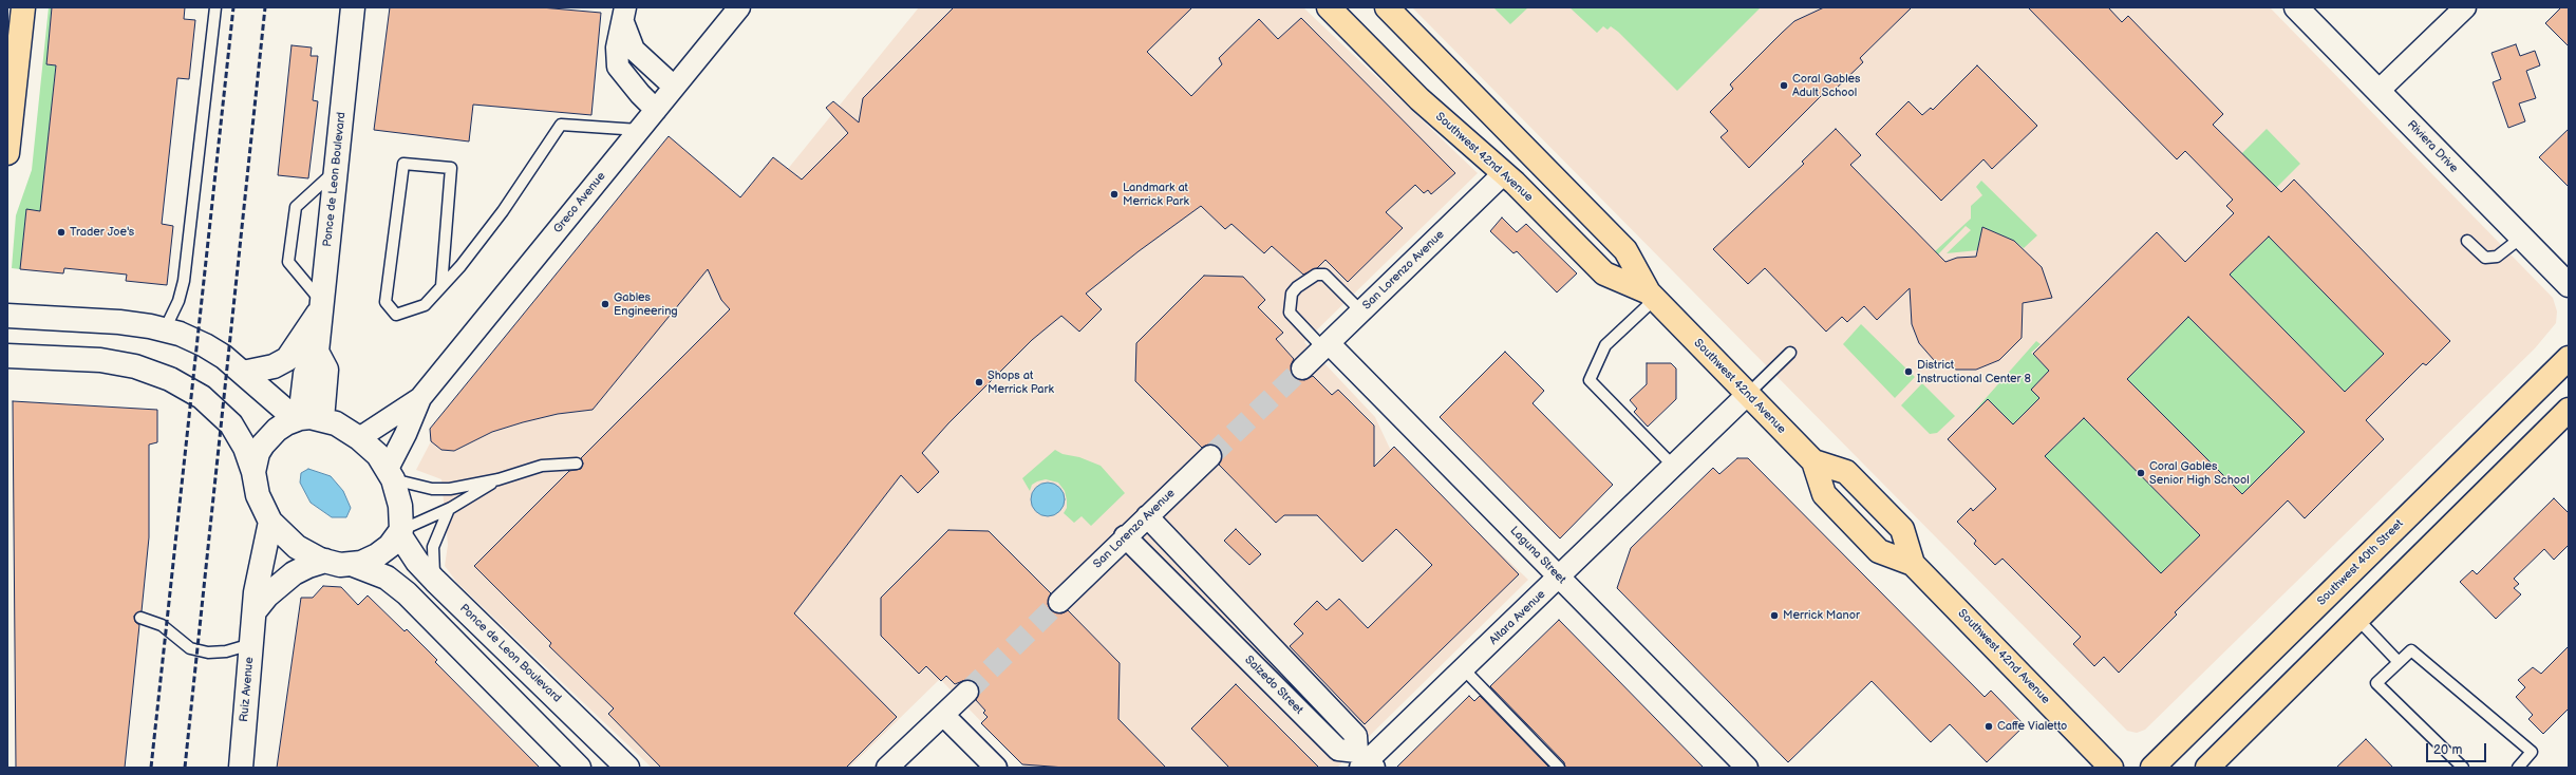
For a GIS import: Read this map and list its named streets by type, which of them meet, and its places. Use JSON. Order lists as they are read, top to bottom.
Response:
{
  "streets": {
    "main road": ["Southwest 42nd Avenue", "Southwest 40th Street"],
    "street": [
      "Riviera Drive",
      "Ponce de Leon Boulevard",
      "Greco Avenue",
      "San Lorenzo Avenue",
      "Laguna Street",
      "Altara Avenue",
      "Salzedo Street",
      "Ruiz Avenue"
    ]
  },
  "crossings": [
    ["Southwest 42nd Avenue", "San Lorenzo Avenue"],
    ["Southwest 42nd Avenue", "Altara Avenue"],
    ["Ponce de Leon Boulevard", "Greco Avenue"],
    ["Ponce de Leon Boulevard", "Ruiz Avenue"],
    ["Greco Avenue", "Ruiz Avenue"],
    ["San Lorenzo Avenue", "Laguna Street"],
    ["San Lorenzo Avenue", "Salzedo Street"],
    ["Laguna Street", "Altara Avenue"],
    ["Altara Avenue", "Salzedo Street"]
  ],
  "places": [
    "Coral Gables Adult School",
    "Landmark at Merrick Park",
    "Trader Joe's",
    "Gables Engineering",
    "District Instructional Center 8",
    "Shops at Merrick Park",
    "Coral Gables Senior High School",
    "Merrick Manor",
    "Caffe Vialetto"
  ],
  "scale_bar": "20 m"
}
